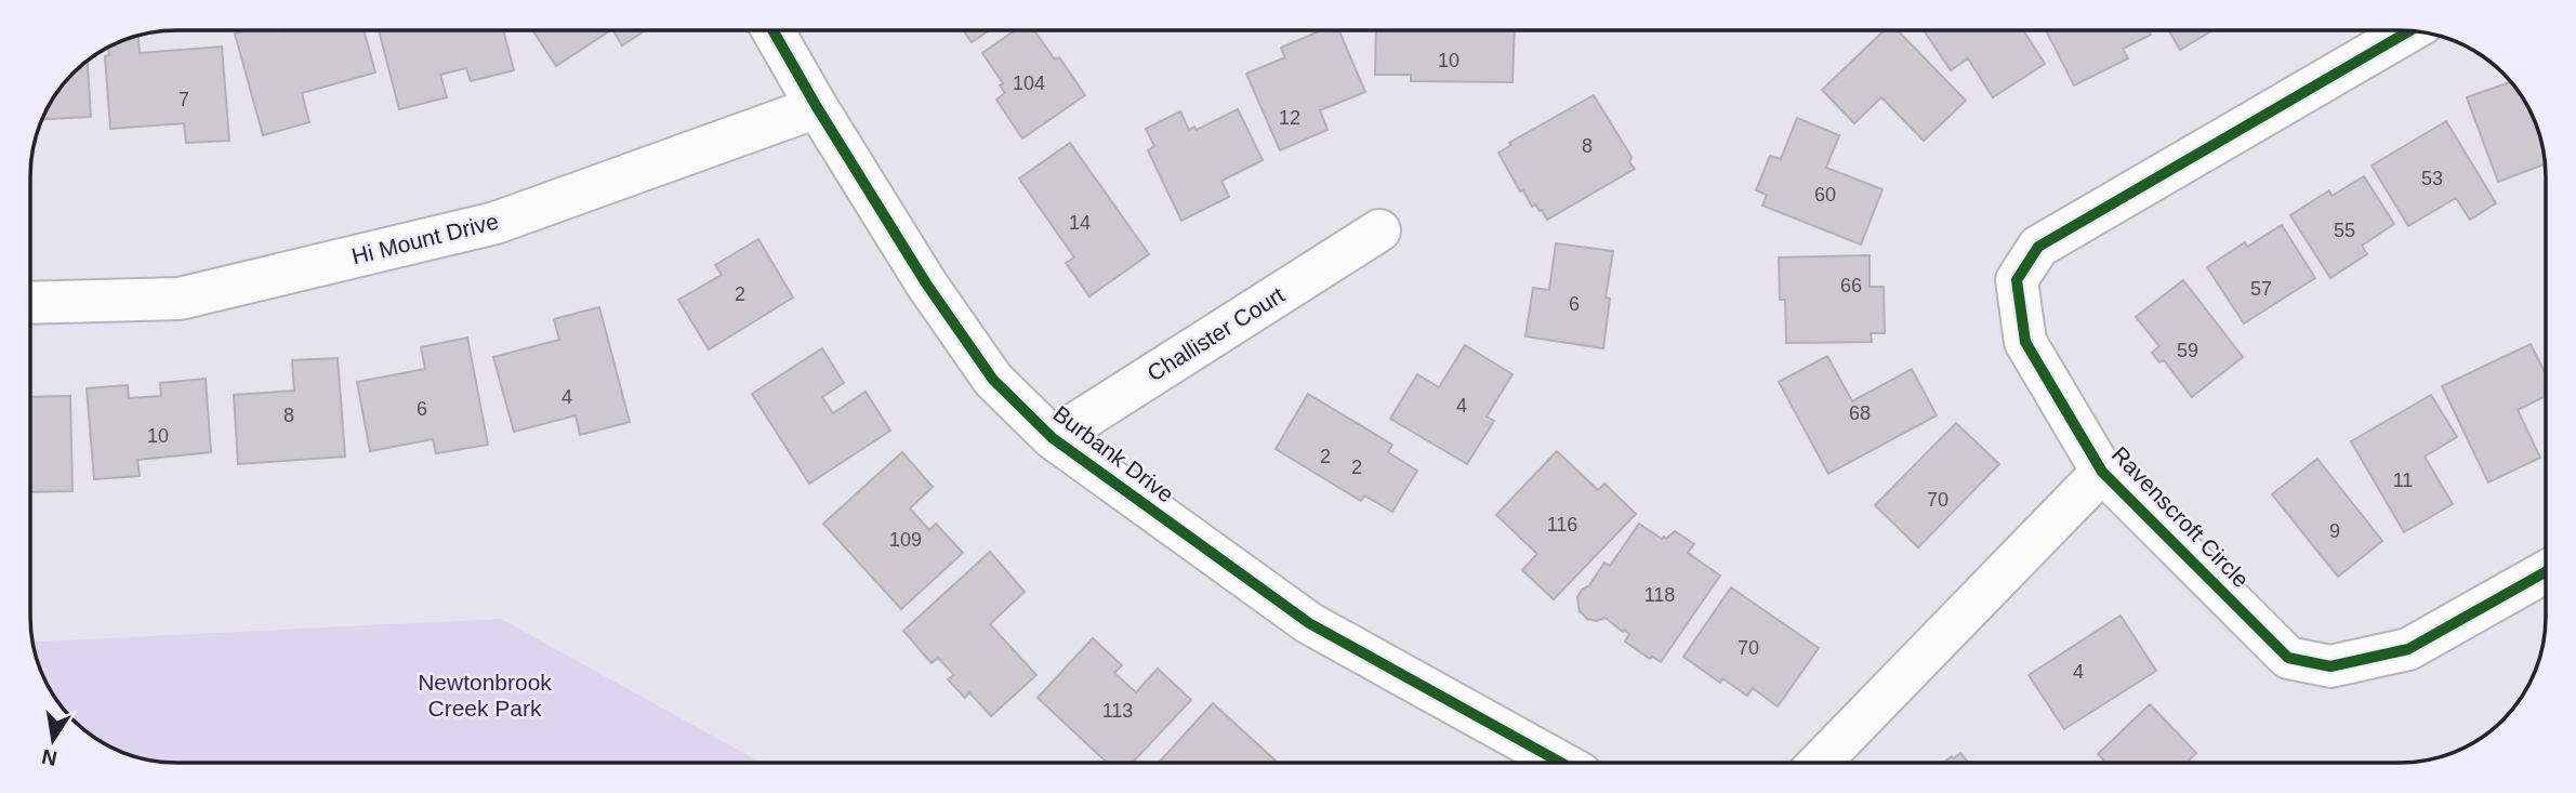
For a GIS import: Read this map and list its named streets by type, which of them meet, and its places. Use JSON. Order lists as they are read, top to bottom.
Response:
{
  "streets": {
    "street": [
      "Hi Mount Drive",
      "Challister Court",
      "Burbank Drive",
      "Ravenscroft Circle"
    ]
  },
  "crossings": [
    ["Hi Mount Drive", "Burbank Drive"],
    ["Challister Court", "Burbank Drive"]
  ],
  "parks": ["Newtonbrook Creek Park"],
  "house_numbers": [
    "10",
    "104",
    "7",
    "12",
    "8",
    "53",
    "60",
    "14",
    "55",
    "66",
    "57",
    "2",
    "6",
    "59",
    "4",
    "4",
    "6",
    "68",
    "8",
    "10",
    "2",
    "2",
    "11",
    "70",
    "116",
    "9",
    "109",
    "118",
    "70",
    "4",
    "113"
  ],
  "north": "bottom"
}
